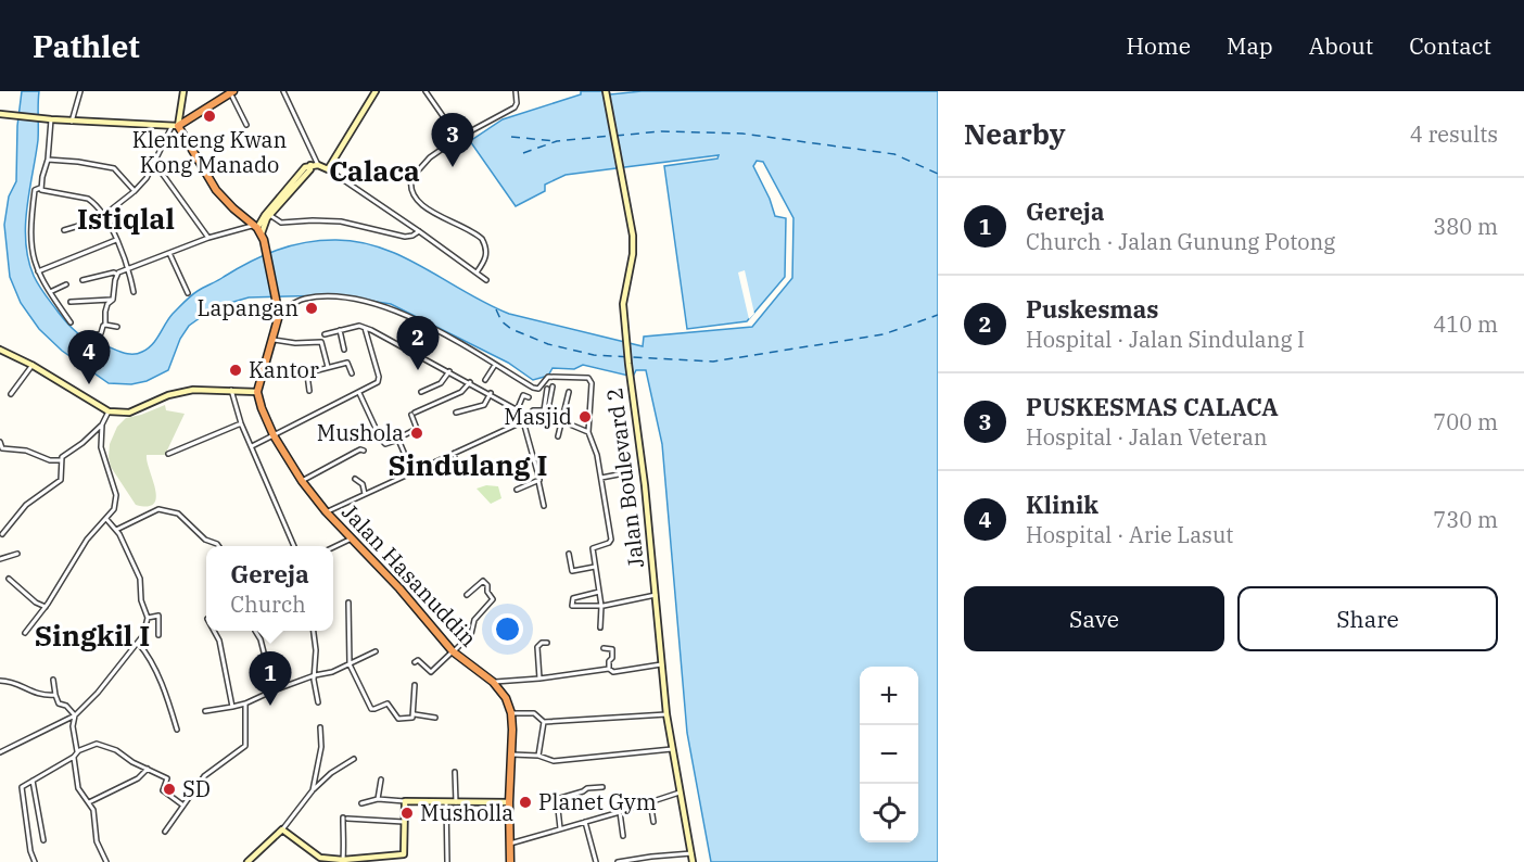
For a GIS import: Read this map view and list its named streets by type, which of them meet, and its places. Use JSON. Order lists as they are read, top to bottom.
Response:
{
  "streets": {
    "highway": ["Jalan Hasanuddin"],
    "main road": ["Jalan Boulevard 2"]
  },
  "districts": [
    "Calaca",
    "Istiqlal",
    "Sindulang I",
    "Singkil I"
  ],
  "places": [
    "Klenteng Kwan Kong Manado",
    "Lapangan",
    "Kantor",
    "Masjid",
    "Mushola",
    "SD",
    "Planet Gym",
    "Musholla"
  ],
  "page": {
    "header": "Pathlet",
    "nav": [
      "Home",
      "Map",
      "About",
      "Contact"
    ],
    "heading": ["Nearby", "4 results"],
    "pins": [
      "3",
      "2",
      "4",
      "1"
    ],
    "list": [
      {
        "mark": "1",
        "name": "Gereja",
        "note": "Church · Jalan Gunung Potong",
        "value": "380 m"
      },
      {
        "mark": "2",
        "name": "Puskesmas",
        "note": "Hospital · Jalan Sindulang I",
        "value": "410 m"
      },
      {
        "mark": "3",
        "name": "PUSKESMAS CALACA",
        "note": "Hospital · Jalan Veteran",
        "value": "700 m"
      },
      {
        "mark": "4",
        "name": "Klinik",
        "note": "Hospital · Arie Lasut",
        "value": "730 m"
      }
    ],
    "popup": ["Gereja", "Church"],
    "buttons": ["Save", "Share"],
    "map_buttons": ["+", "−"]
  }
}
